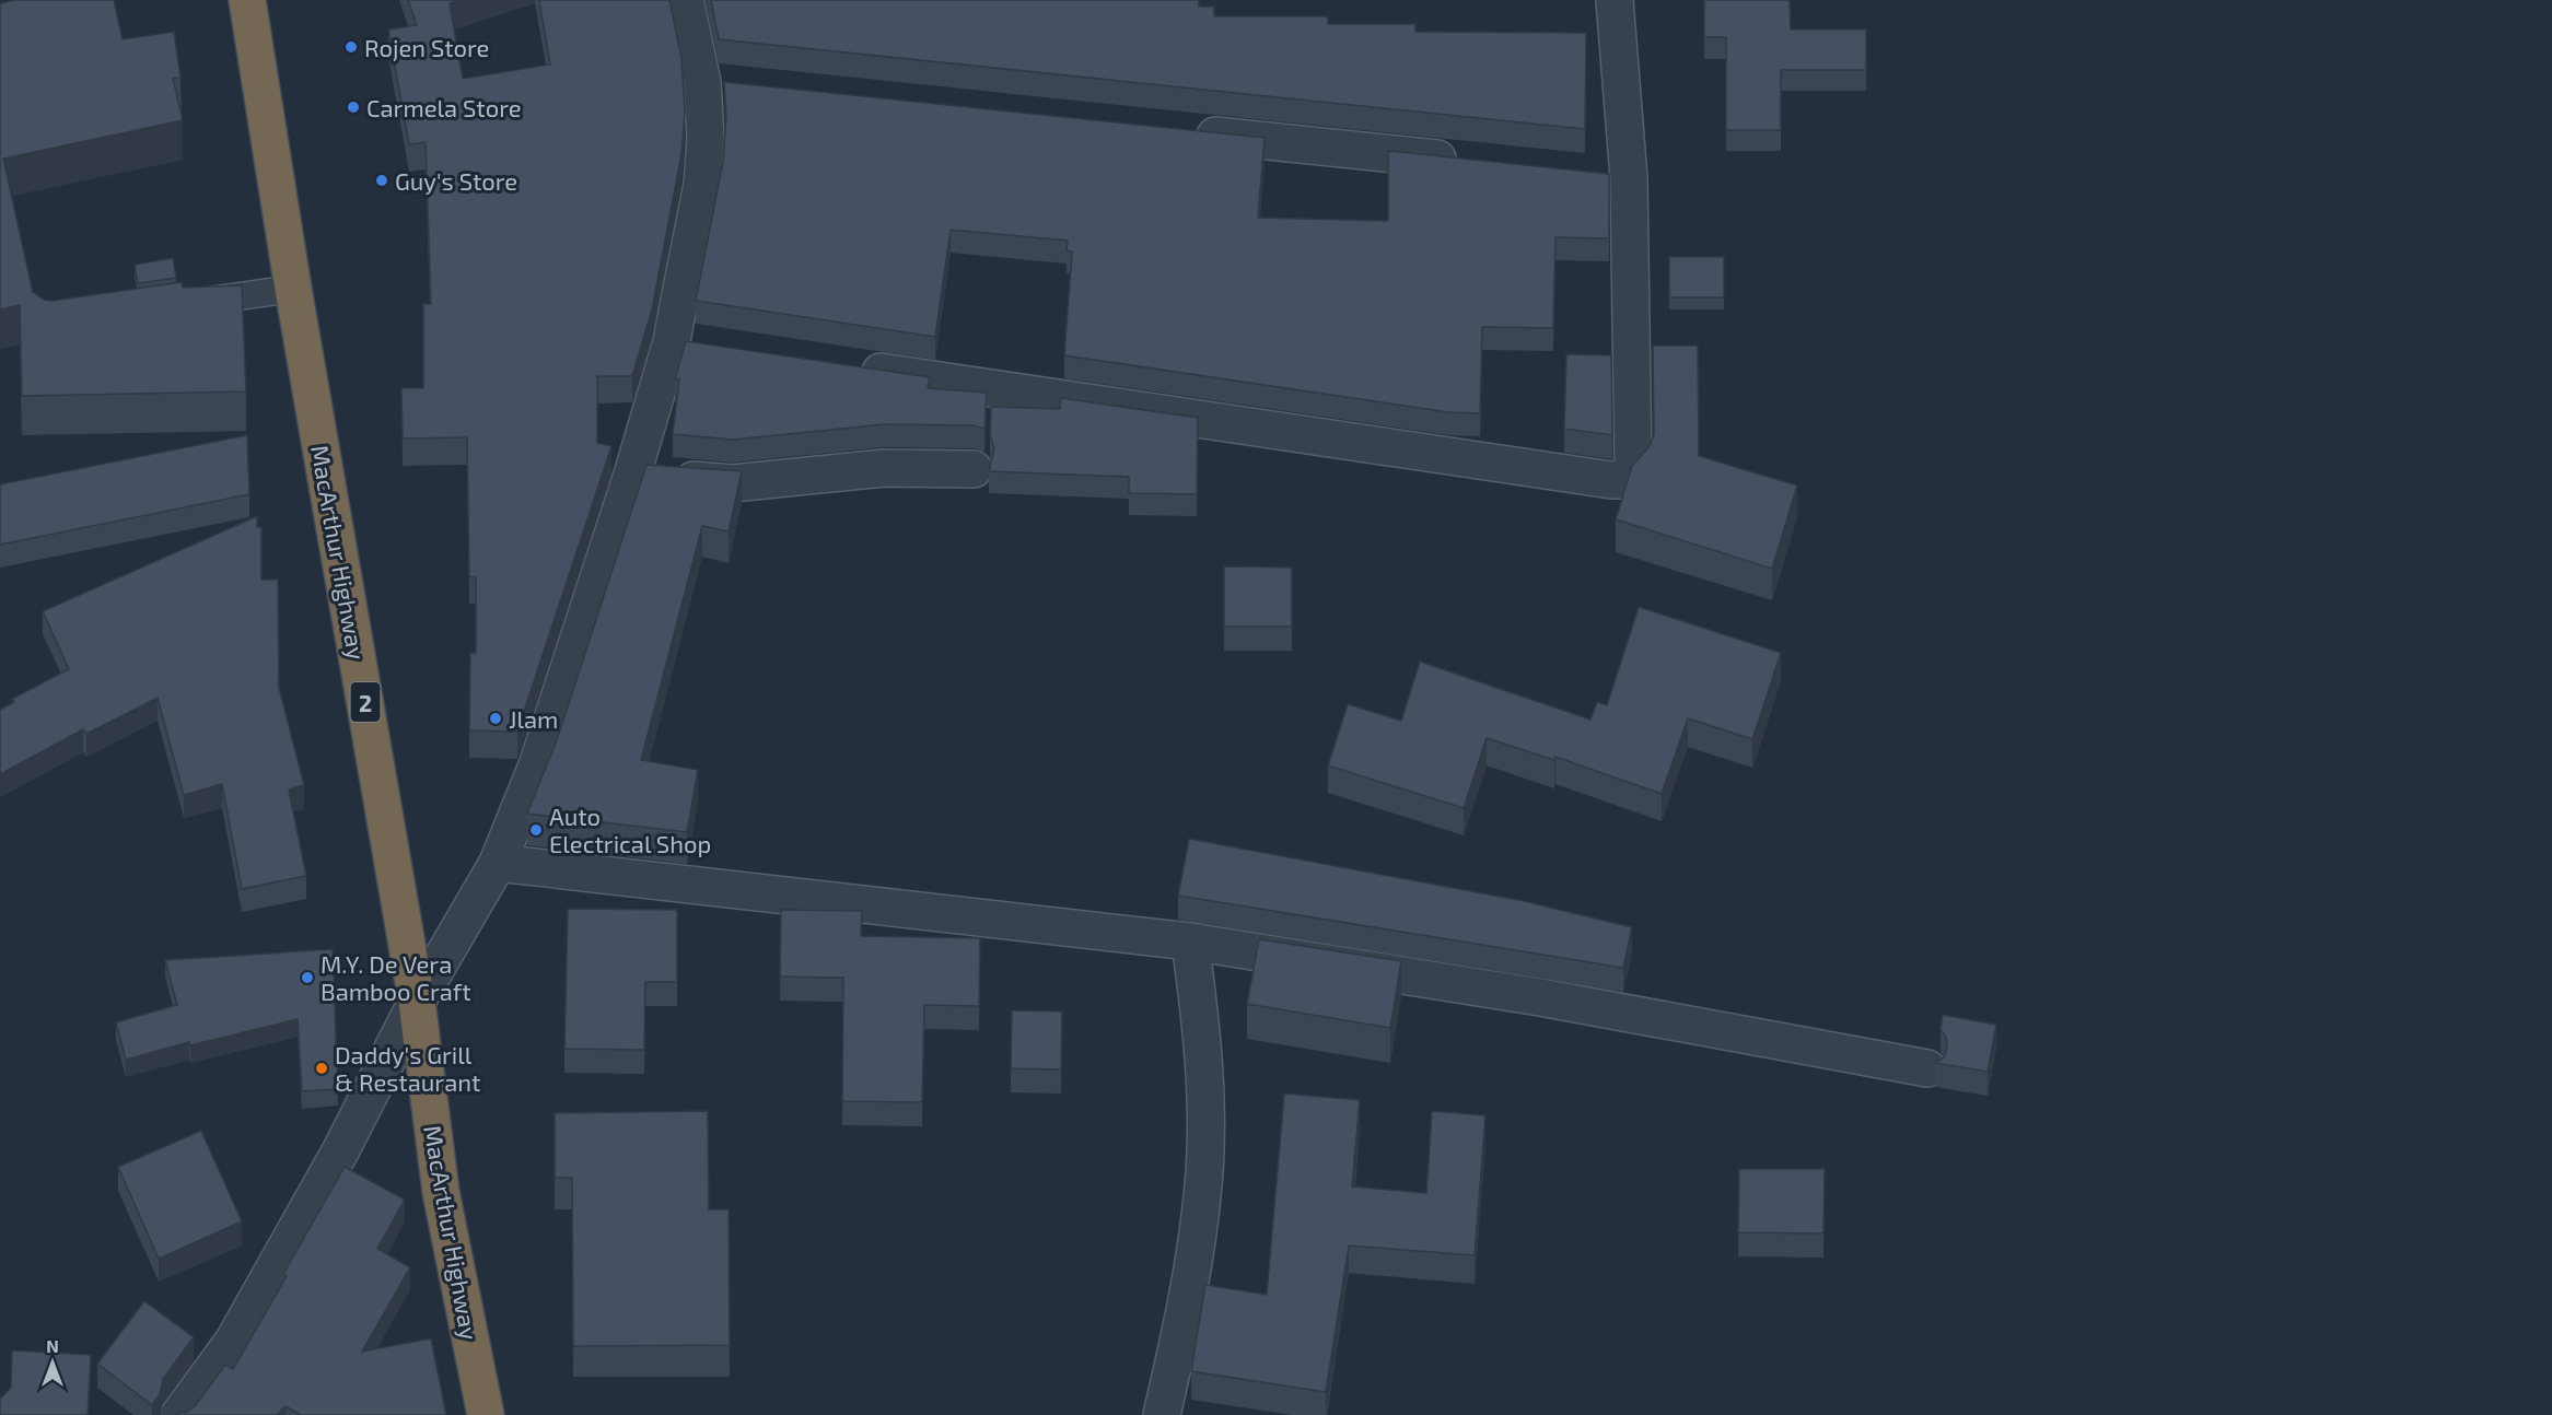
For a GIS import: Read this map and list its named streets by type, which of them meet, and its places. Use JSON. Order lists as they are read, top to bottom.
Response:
{
  "streets": {
    "highway": ["MacArthur Highway", "2"]
  },
  "places": [
    "Rojen Store",
    "Carmela Store",
    "Guy's Store",
    "Jlam",
    "Auto Electrical Shop",
    "M.Y. De Vera Bamboo Craft",
    "Daddy's Grill & Restaurant"
  ],
  "north": "top"
}
